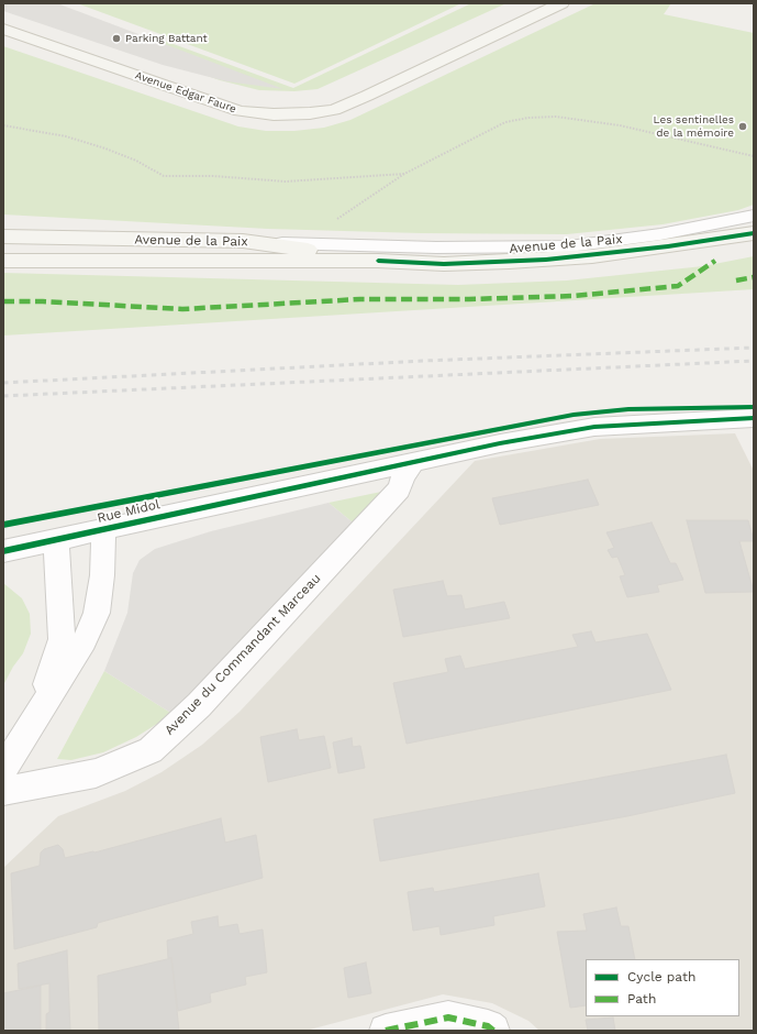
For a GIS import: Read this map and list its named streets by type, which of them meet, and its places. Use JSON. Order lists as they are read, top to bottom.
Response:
{
  "streets": {
    "main road": ["Avenue Edgar Faure", "Avenue de la Paix"],
    "street": ["Rue Midol", "Avenue du Commandant Marceau"]
  },
  "crossings": [
    ["Rue Midol", "Avenue du Commandant Marceau"]
  ],
  "places": ["Parking Battant", "Les sentinelles de la mémoire"],
  "legend": ["Cycle path", "Path"]
}
